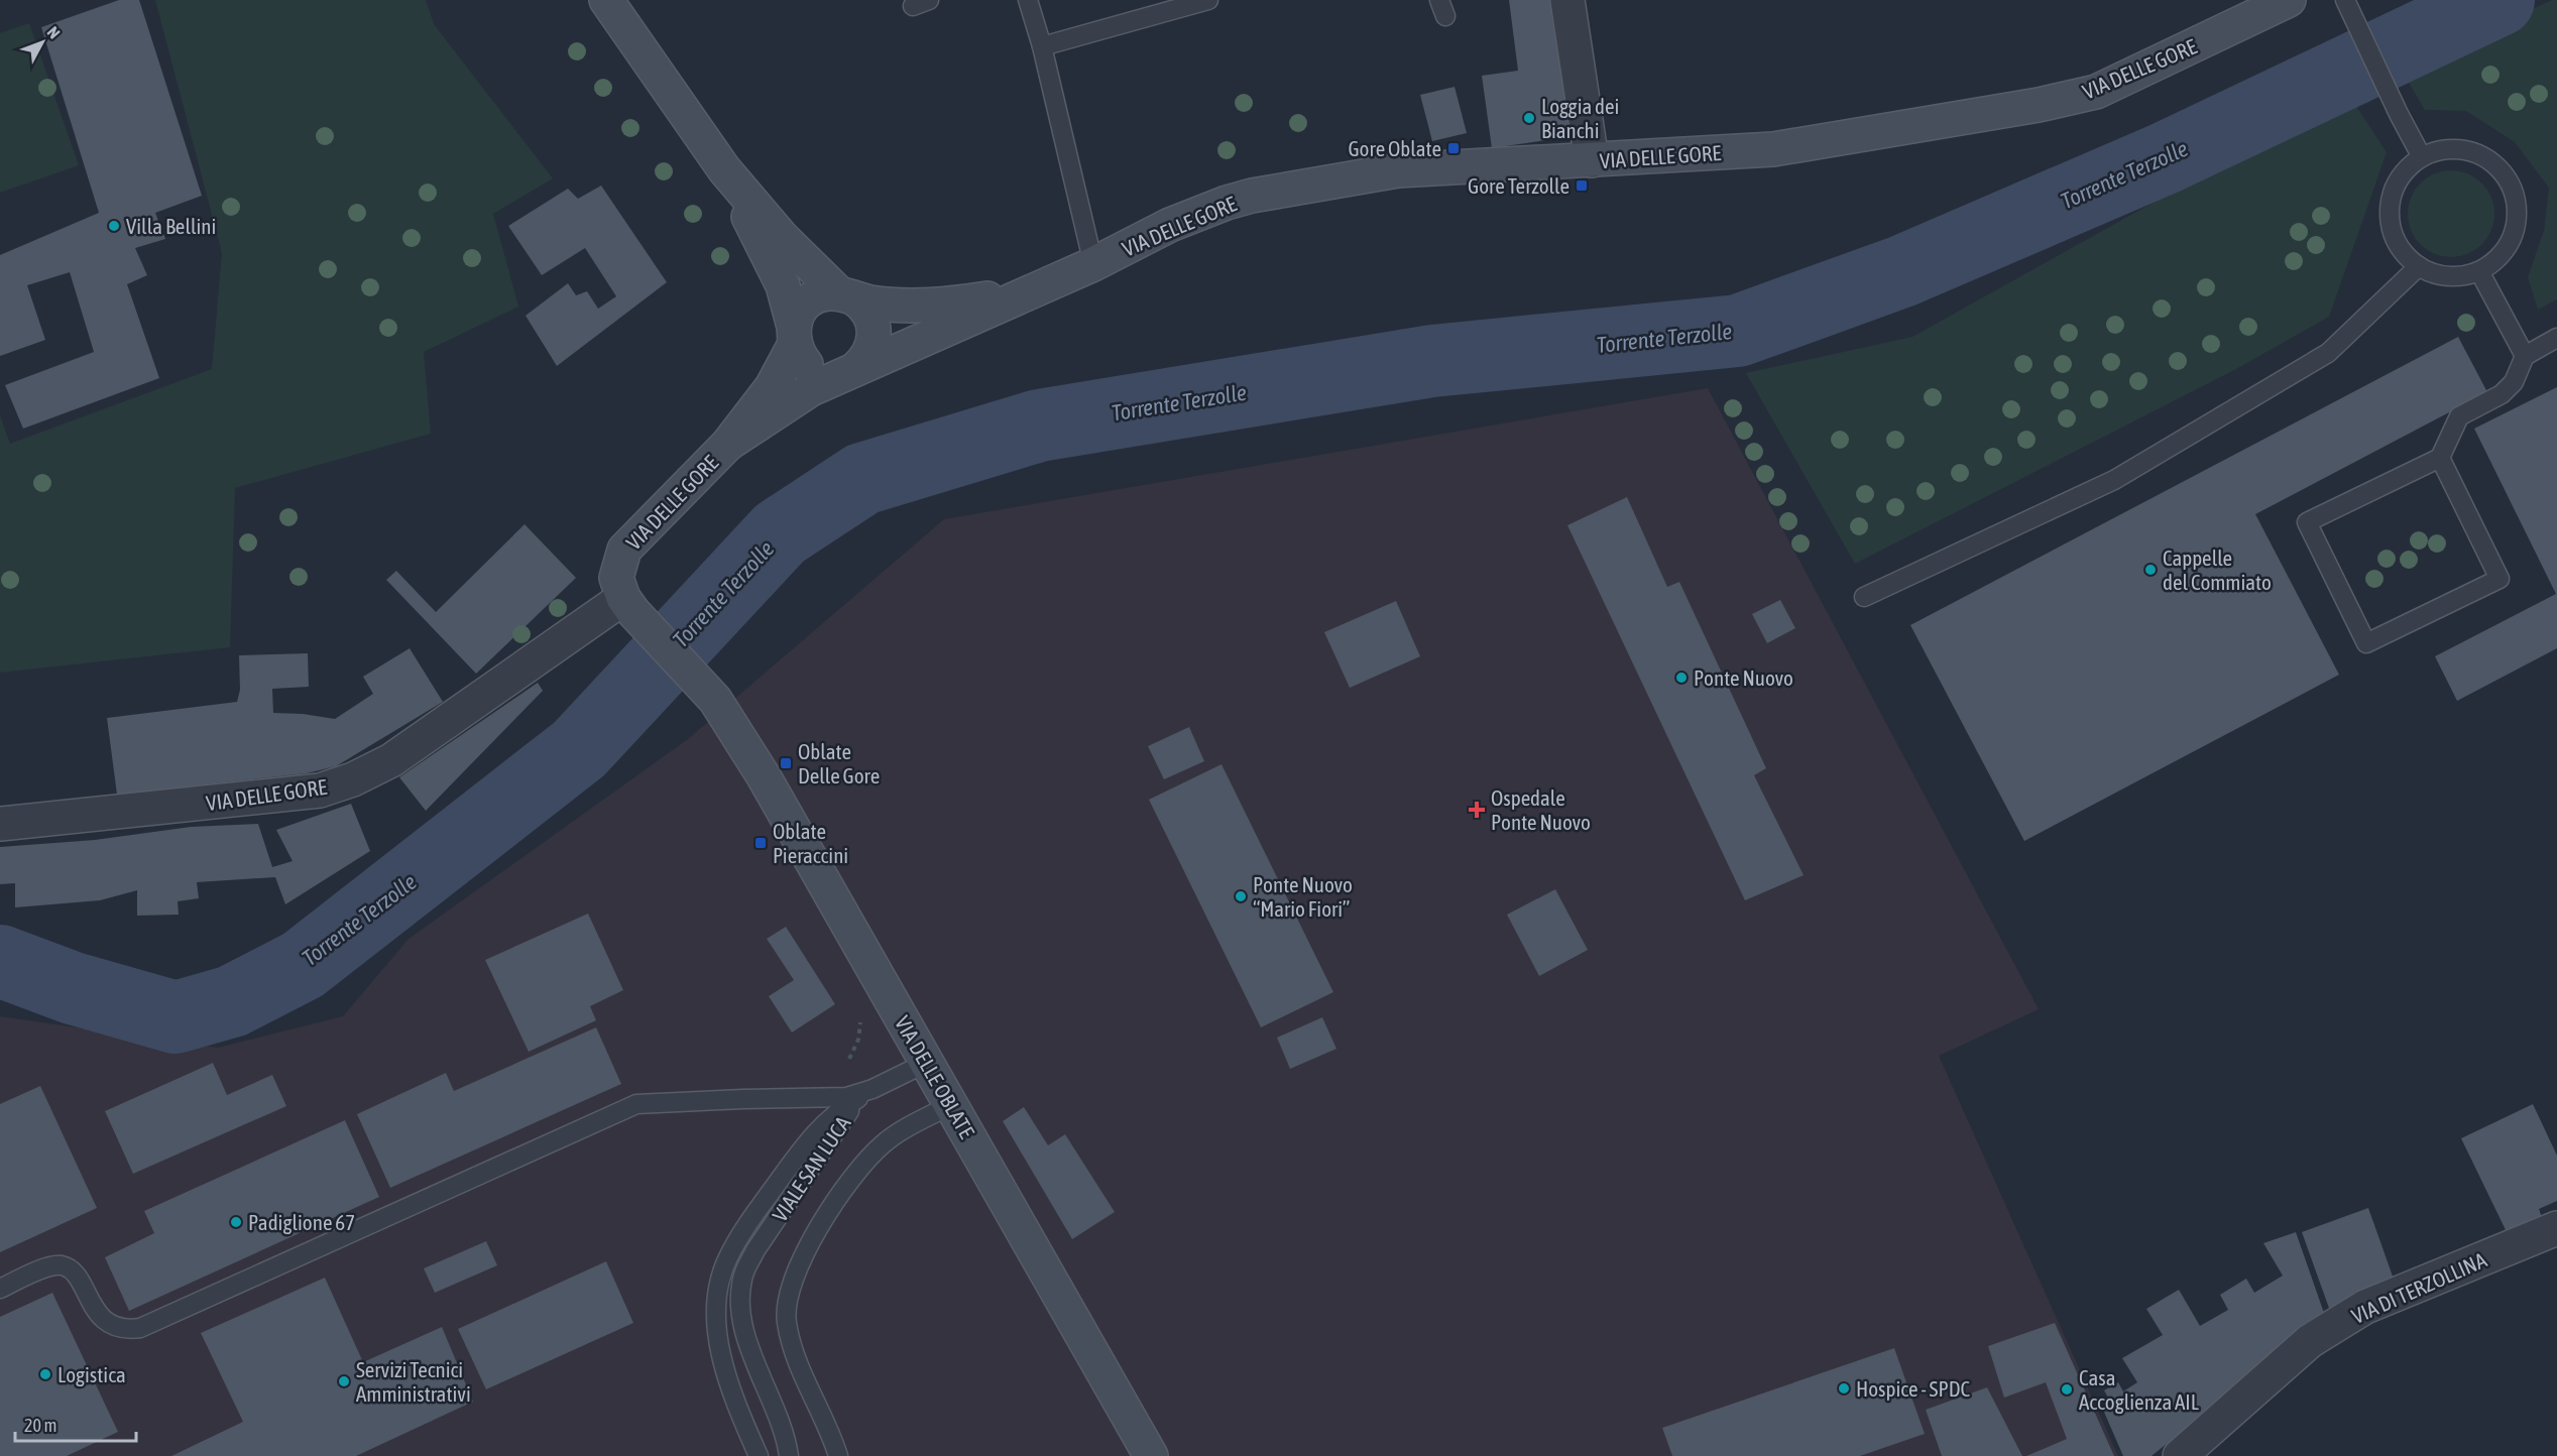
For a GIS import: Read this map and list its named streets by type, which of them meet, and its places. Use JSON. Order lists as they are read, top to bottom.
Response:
{
  "streets": {
    "main road": ["VIA DELLE GORE", "VIA DELLE OBLATE"],
    "street": ["VIA DI TERZOLLINA"],
    "lane": ["VIALE SAN LUCA"]
  },
  "crossings": [
    ["VIA DELLE GORE", "VIA DELLE OBLATE"],
    ["VIA DELLE OBLATE", "VIALE SAN LUCA"]
  ],
  "water": ["Torrente Terzolle"],
  "places": {
    "other": [
      "Loggia dei Bianchi",
      "Villa Bellini",
      "Cappelle del Commiato",
      "Ponte Nuovo",
      "Ponte Nuovo “Mario Fiori”",
      "Padiglione 67",
      "Logistica",
      "Servizi Tecnici Amministrativi",
      "Hospice - SPDC",
      "Casa Accoglienza AIL"
    ],
    "transit": [
      "Gore Oblate",
      "Gore Terzolle",
      "Oblate Delle Gore",
      "Oblate Pieraccini"
    ],
    "health": ["Ospedale Ponte Nuovo"]
  },
  "scale_bar": "20 m",
  "north": "top right"
}
